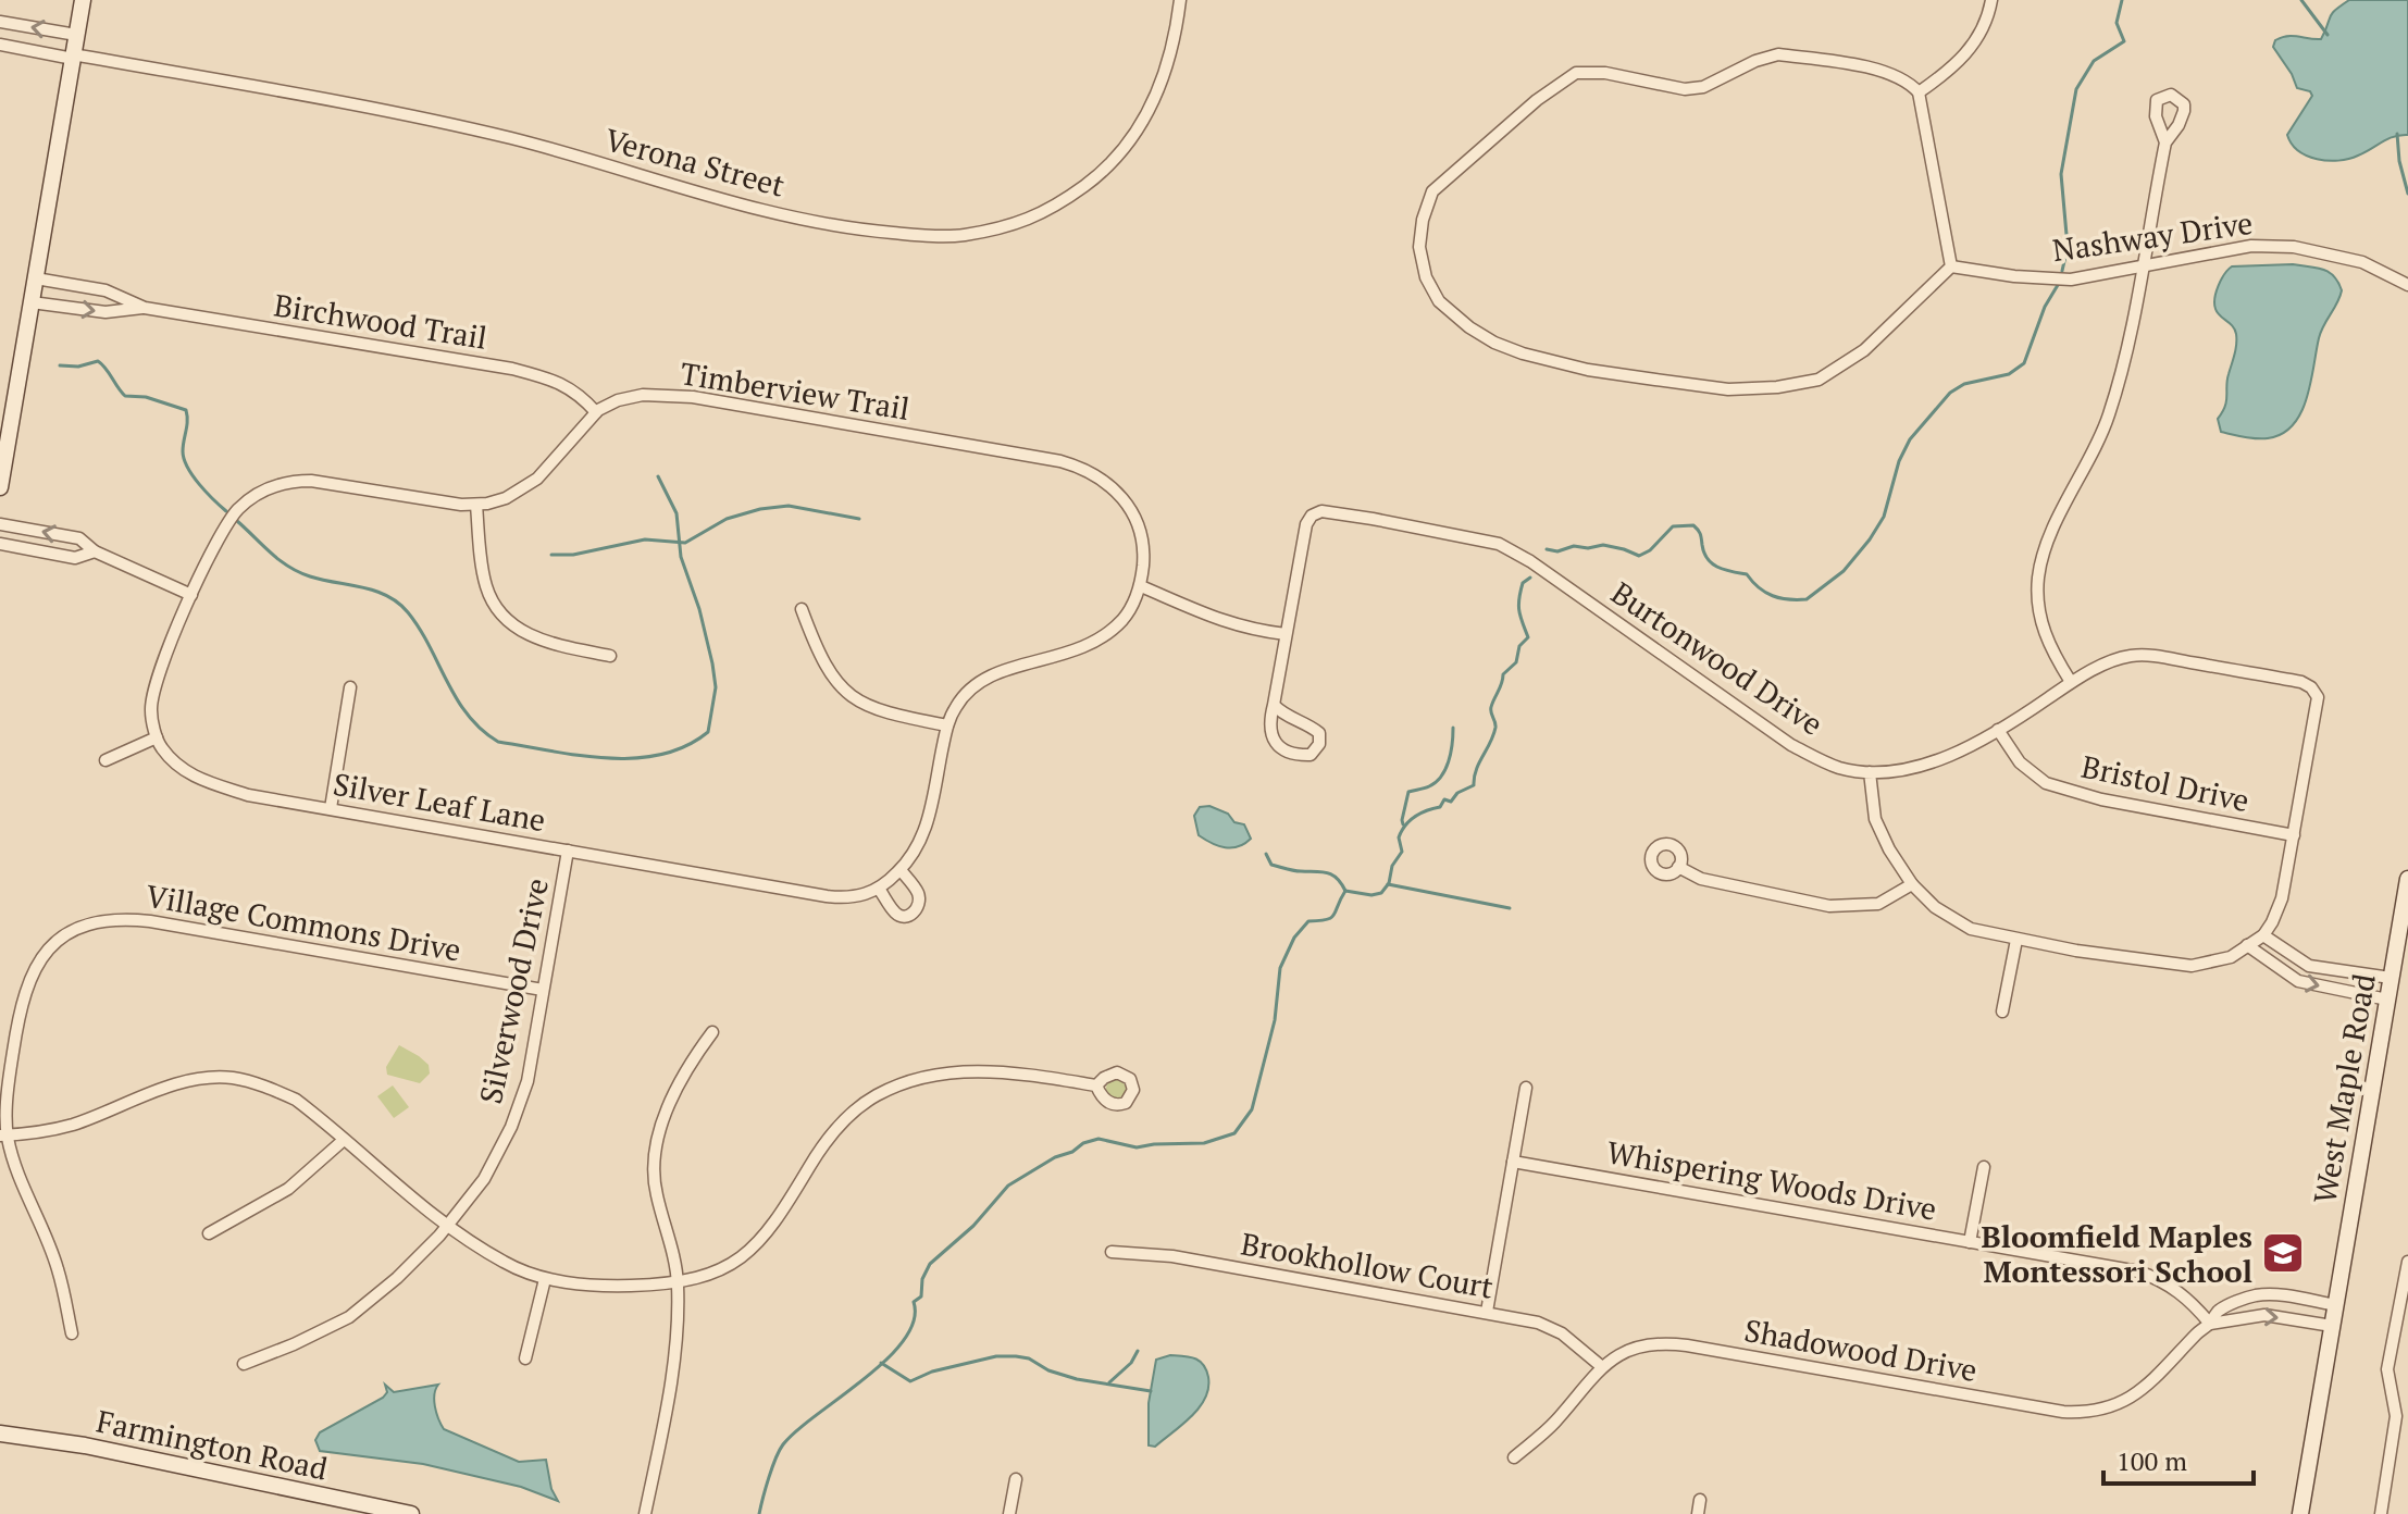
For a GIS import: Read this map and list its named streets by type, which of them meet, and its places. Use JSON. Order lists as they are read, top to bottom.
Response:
{
  "streets": {
    "street": [
      "Verona Street",
      "Nashway Drive",
      "Birchwood Trail",
      "Timberview Trail",
      "Burtonwood Drive",
      "Bristol Drive",
      "Silver Leaf Lane",
      "Village Commons Drive",
      "Silverwood Drive",
      "West Maple Road",
      "Whispering Woods Drive",
      "Brookhollow Court",
      "Shadowood Drive",
      "Farmington Road"
    ]
  },
  "crossings": [
    ["Birchwood Trail", "Timberview Trail"],
    ["Burtonwood Drive", "Bristol Drive"],
    ["Silver Leaf Lane", "Silverwood Drive"],
    ["Village Commons Drive", "Silverwood Drive"],
    ["West Maple Road", "Shadowood Drive"],
    ["Whispering Woods Drive", "Shadowood Drive"],
    ["Brookhollow Court", "Shadowood Drive"]
  ],
  "places": {
    "school or university": ["Bloomfield Maples Montessori School"]
  },
  "scale_bar": "100 m"
}
